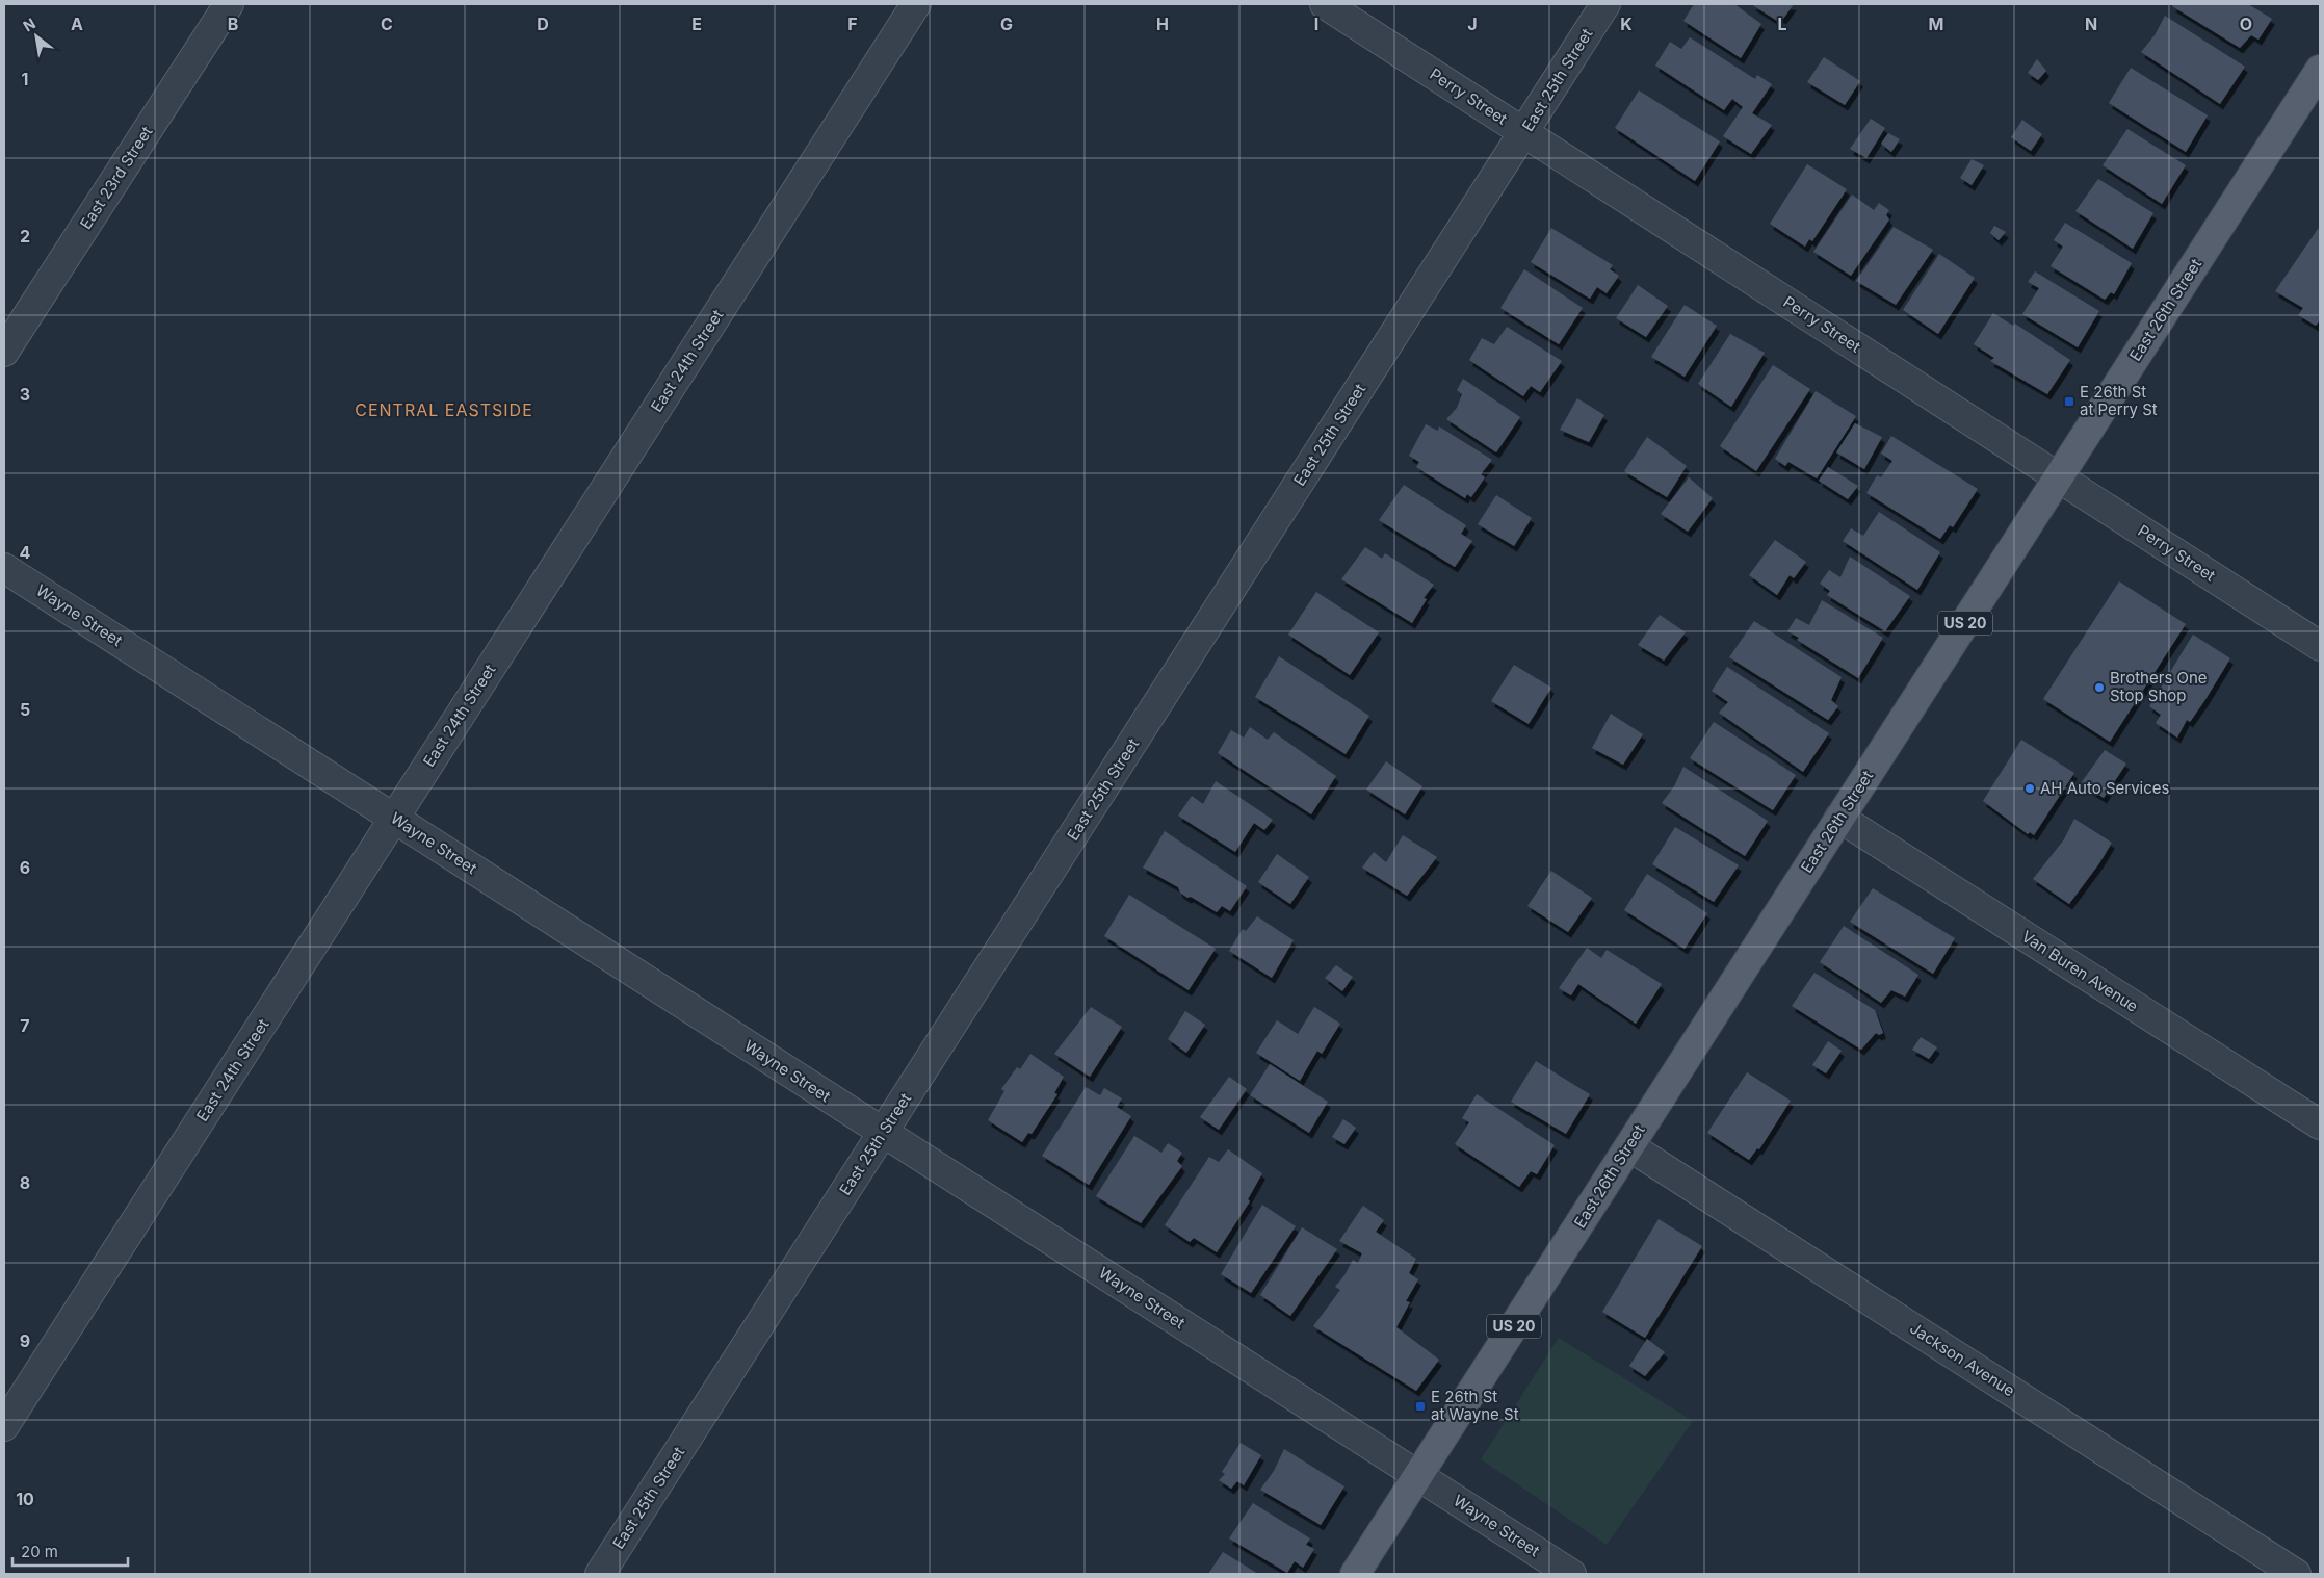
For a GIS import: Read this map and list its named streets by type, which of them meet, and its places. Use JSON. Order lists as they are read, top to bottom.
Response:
{
  "streets": {
    "main road": ["East 26th Street", "US 20"],
    "street": [
      "East 25th Street",
      "Perry Street",
      "East 23rd Street",
      "East 24th Street",
      "Wayne Street",
      "Van Buren Avenue",
      "Jackson Avenue"
    ]
  },
  "crossings": [
    ["East 25th Street", "Perry Street"],
    ["East 25th Street", "Wayne Street"],
    ["Perry Street", "East 26th Street"],
    ["East 26th Street", "Wayne Street"],
    ["East 26th Street", "Van Buren Avenue"],
    ["East 26th Street", "Jackson Avenue"],
    ["East 24th Street", "Wayne Street"]
  ],
  "districts": ["CENTRAL EASTSIDE"],
  "places": {
    "transit": ["E 26th St at Perry St", "E 26th St at Wayne St"],
    "other": ["Brothers One Stop Shop", "AH Auto Services"]
  },
  "scale_bar": "20 m",
  "north": "top left",
  "grid": {
    "columns": [
      "A",
      "B",
      "C",
      "D",
      "E",
      "F",
      "G",
      "H",
      "I",
      "J",
      "K",
      "L",
      "M",
      "N",
      "O"
    ],
    "rows": [
      "1",
      "2",
      "3",
      "4",
      "5",
      "6",
      "7",
      "8",
      "9",
      "10"
    ]
  }
}
